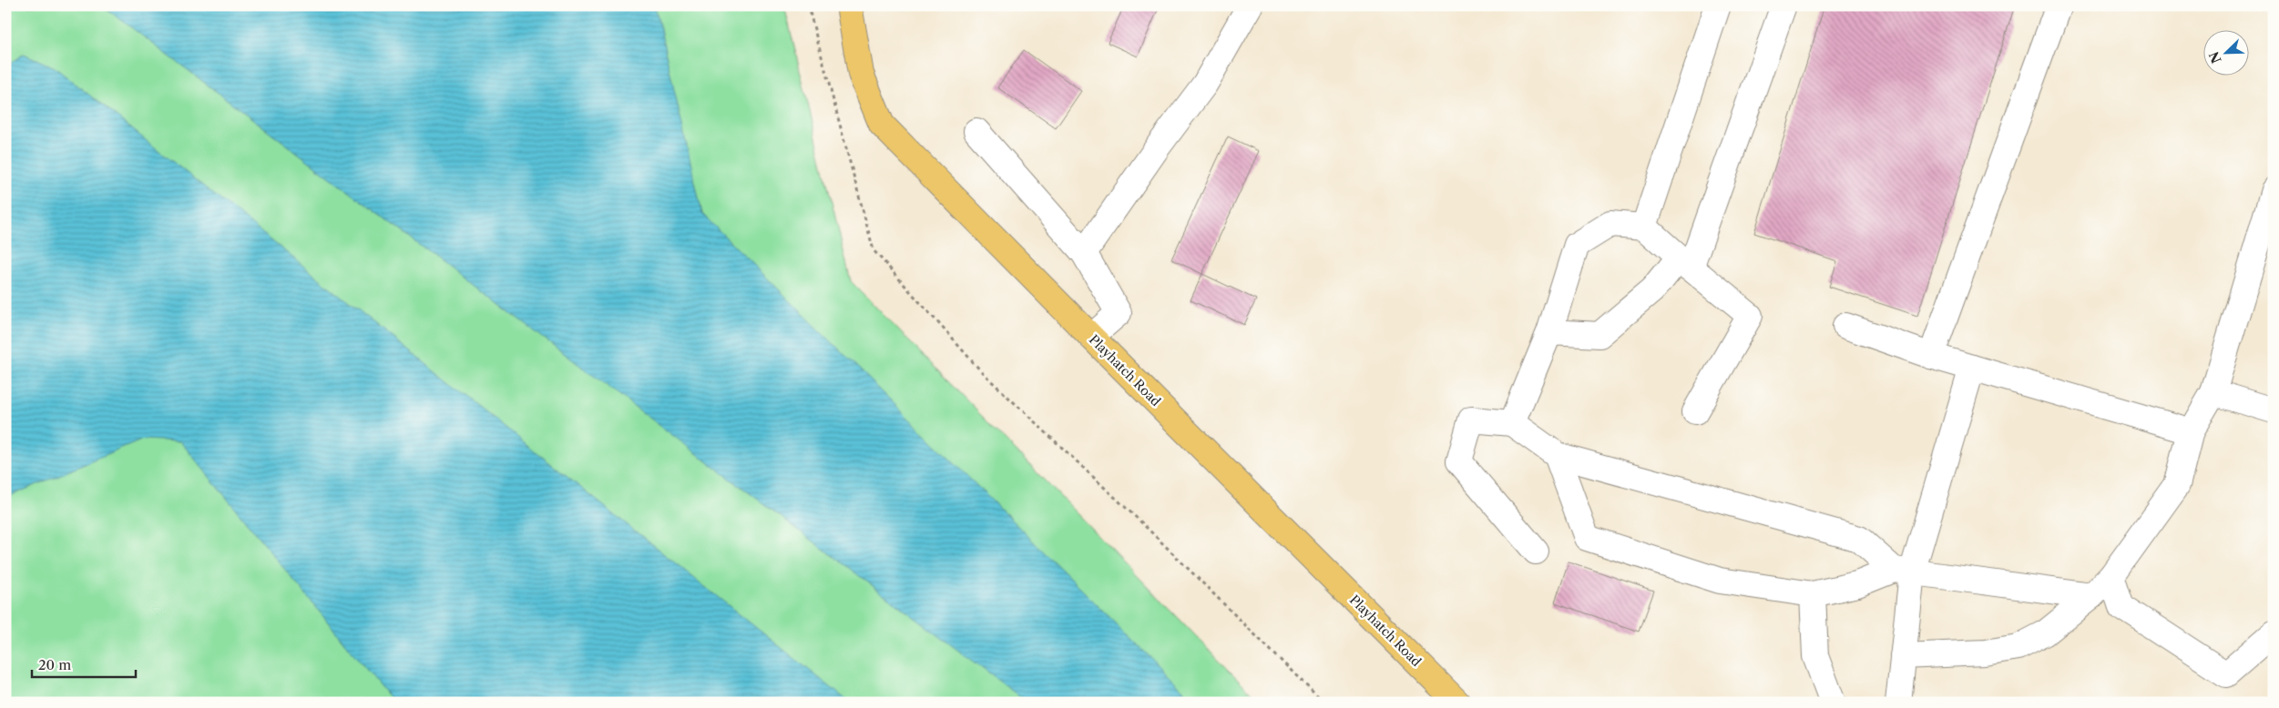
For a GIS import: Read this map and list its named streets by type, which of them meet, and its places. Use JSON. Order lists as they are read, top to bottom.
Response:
{
  "streets": {
    "main road": ["Playhatch Road"]
  },
  "scale_bar": "20 m",
  "north": "bottom left"
}
